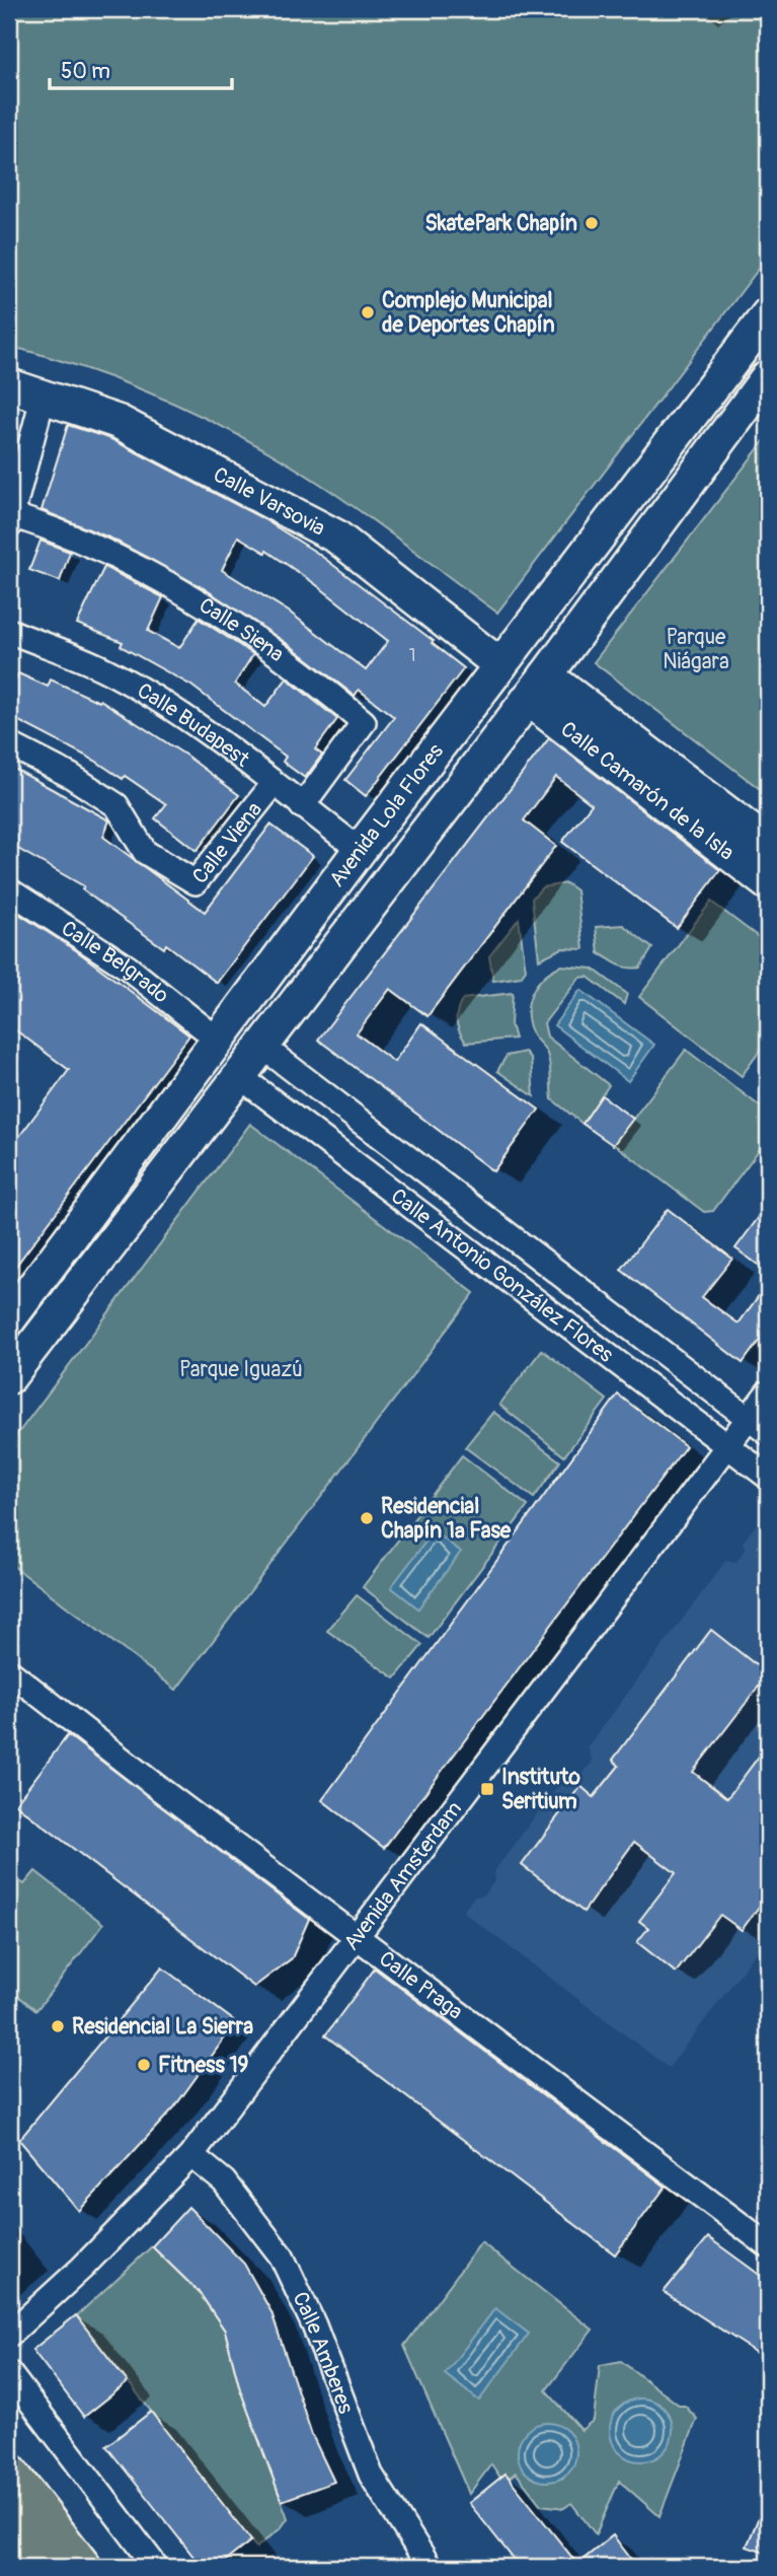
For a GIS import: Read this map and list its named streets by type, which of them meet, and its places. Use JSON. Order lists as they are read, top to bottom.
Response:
{
  "streets": {
    "main road": ["Calle Varsovia", "Calle Camarón de la Isla", "Avenida Lola Flores"],
    "street": [
      "Calle Siena",
      "Calle Budapest",
      "Calle Viena",
      "Calle Belgrado",
      "Calle Antonio González Flores",
      "Avenida Amsterdam",
      "Calle Praga",
      "Calle Amberes"
    ]
  },
  "crossings": [
    ["Calle Varsovia", "Avenida Lola Flores"],
    ["Calle Siena", "Calle Budapest"],
    ["Calle Budapest", "Avenida Lola Flores"],
    ["Calle Budapest", "Calle Viena"],
    ["Calle Camarón de la Isla", "Avenida Lola Flores"],
    ["Avenida Lola Flores", "Calle Belgrado"],
    ["Avenida Lola Flores", "Calle Antonio González Flores"],
    ["Calle Antonio González Flores", "Avenida Amsterdam"],
    ["Avenida Amsterdam", "Calle Praga"],
    ["Avenida Amsterdam", "Calle Amberes"]
  ],
  "parks": ["Parque Niágara", "Parque Iguazú"],
  "places": {
    "other": [
      "SkatePark Chapín",
      "Complejo Municipal de Deportes Chapín",
      "Residencial Chapín 1ª Fase",
      "Residencial La Sierra",
      "Fitness 19"
    ],
    "transit": ["Instituto Seritium"]
  },
  "house_numbers": ["1"],
  "scale_bar": "50 m"
}
